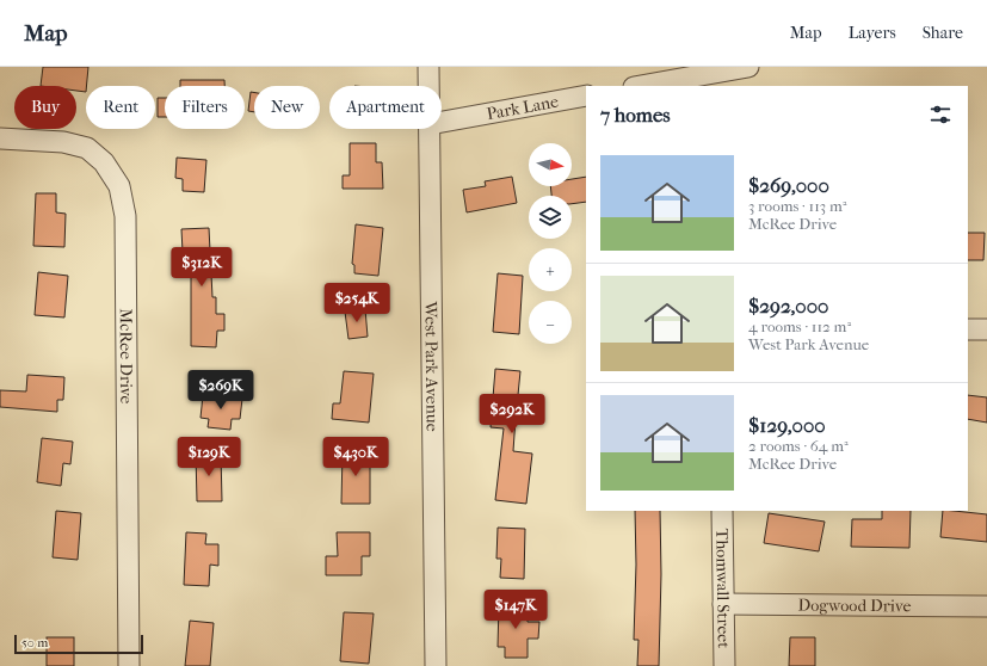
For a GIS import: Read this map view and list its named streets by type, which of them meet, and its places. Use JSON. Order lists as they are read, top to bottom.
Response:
{
  "streets": {
    "street": [
      "Park Lane",
      "McRee Drive",
      "West Park Avenue",
      "Thomwall Street",
      "Dogwood Drive"
    ]
  },
  "crossings": [
    ["Thomwall Street", "Dogwood Drive"]
  ],
  "scale_bar": "50 m",
  "north": "right",
  "page": {
    "header": "Map",
    "nav": ["Map", "Layers", "Share"],
    "chip": [
      "Buy",
      "Rent",
      "Filters",
      "New",
      "Apartment"
    ],
    "heading": "7 homes",
    "map_buttons": ["+", "−"],
    "list": [
      {
        "name": "$269,000",
        "note": "3 rooms · 113 m² · McRee Drive"
      },
      {
        "name": "$292,000",
        "note": "4 rooms · 112 m² · West Park Avenue"
      },
      {
        "name": "$129,000",
        "note": "2 rooms · 64 m² · McRee Drive"
      }
    ],
    "price": [
      "$312K",
      "$254K",
      "$269K",
      "$292K",
      "$129K",
      "$430K",
      "$147K"
    ],
    "scale": "50 m"
  }
}
